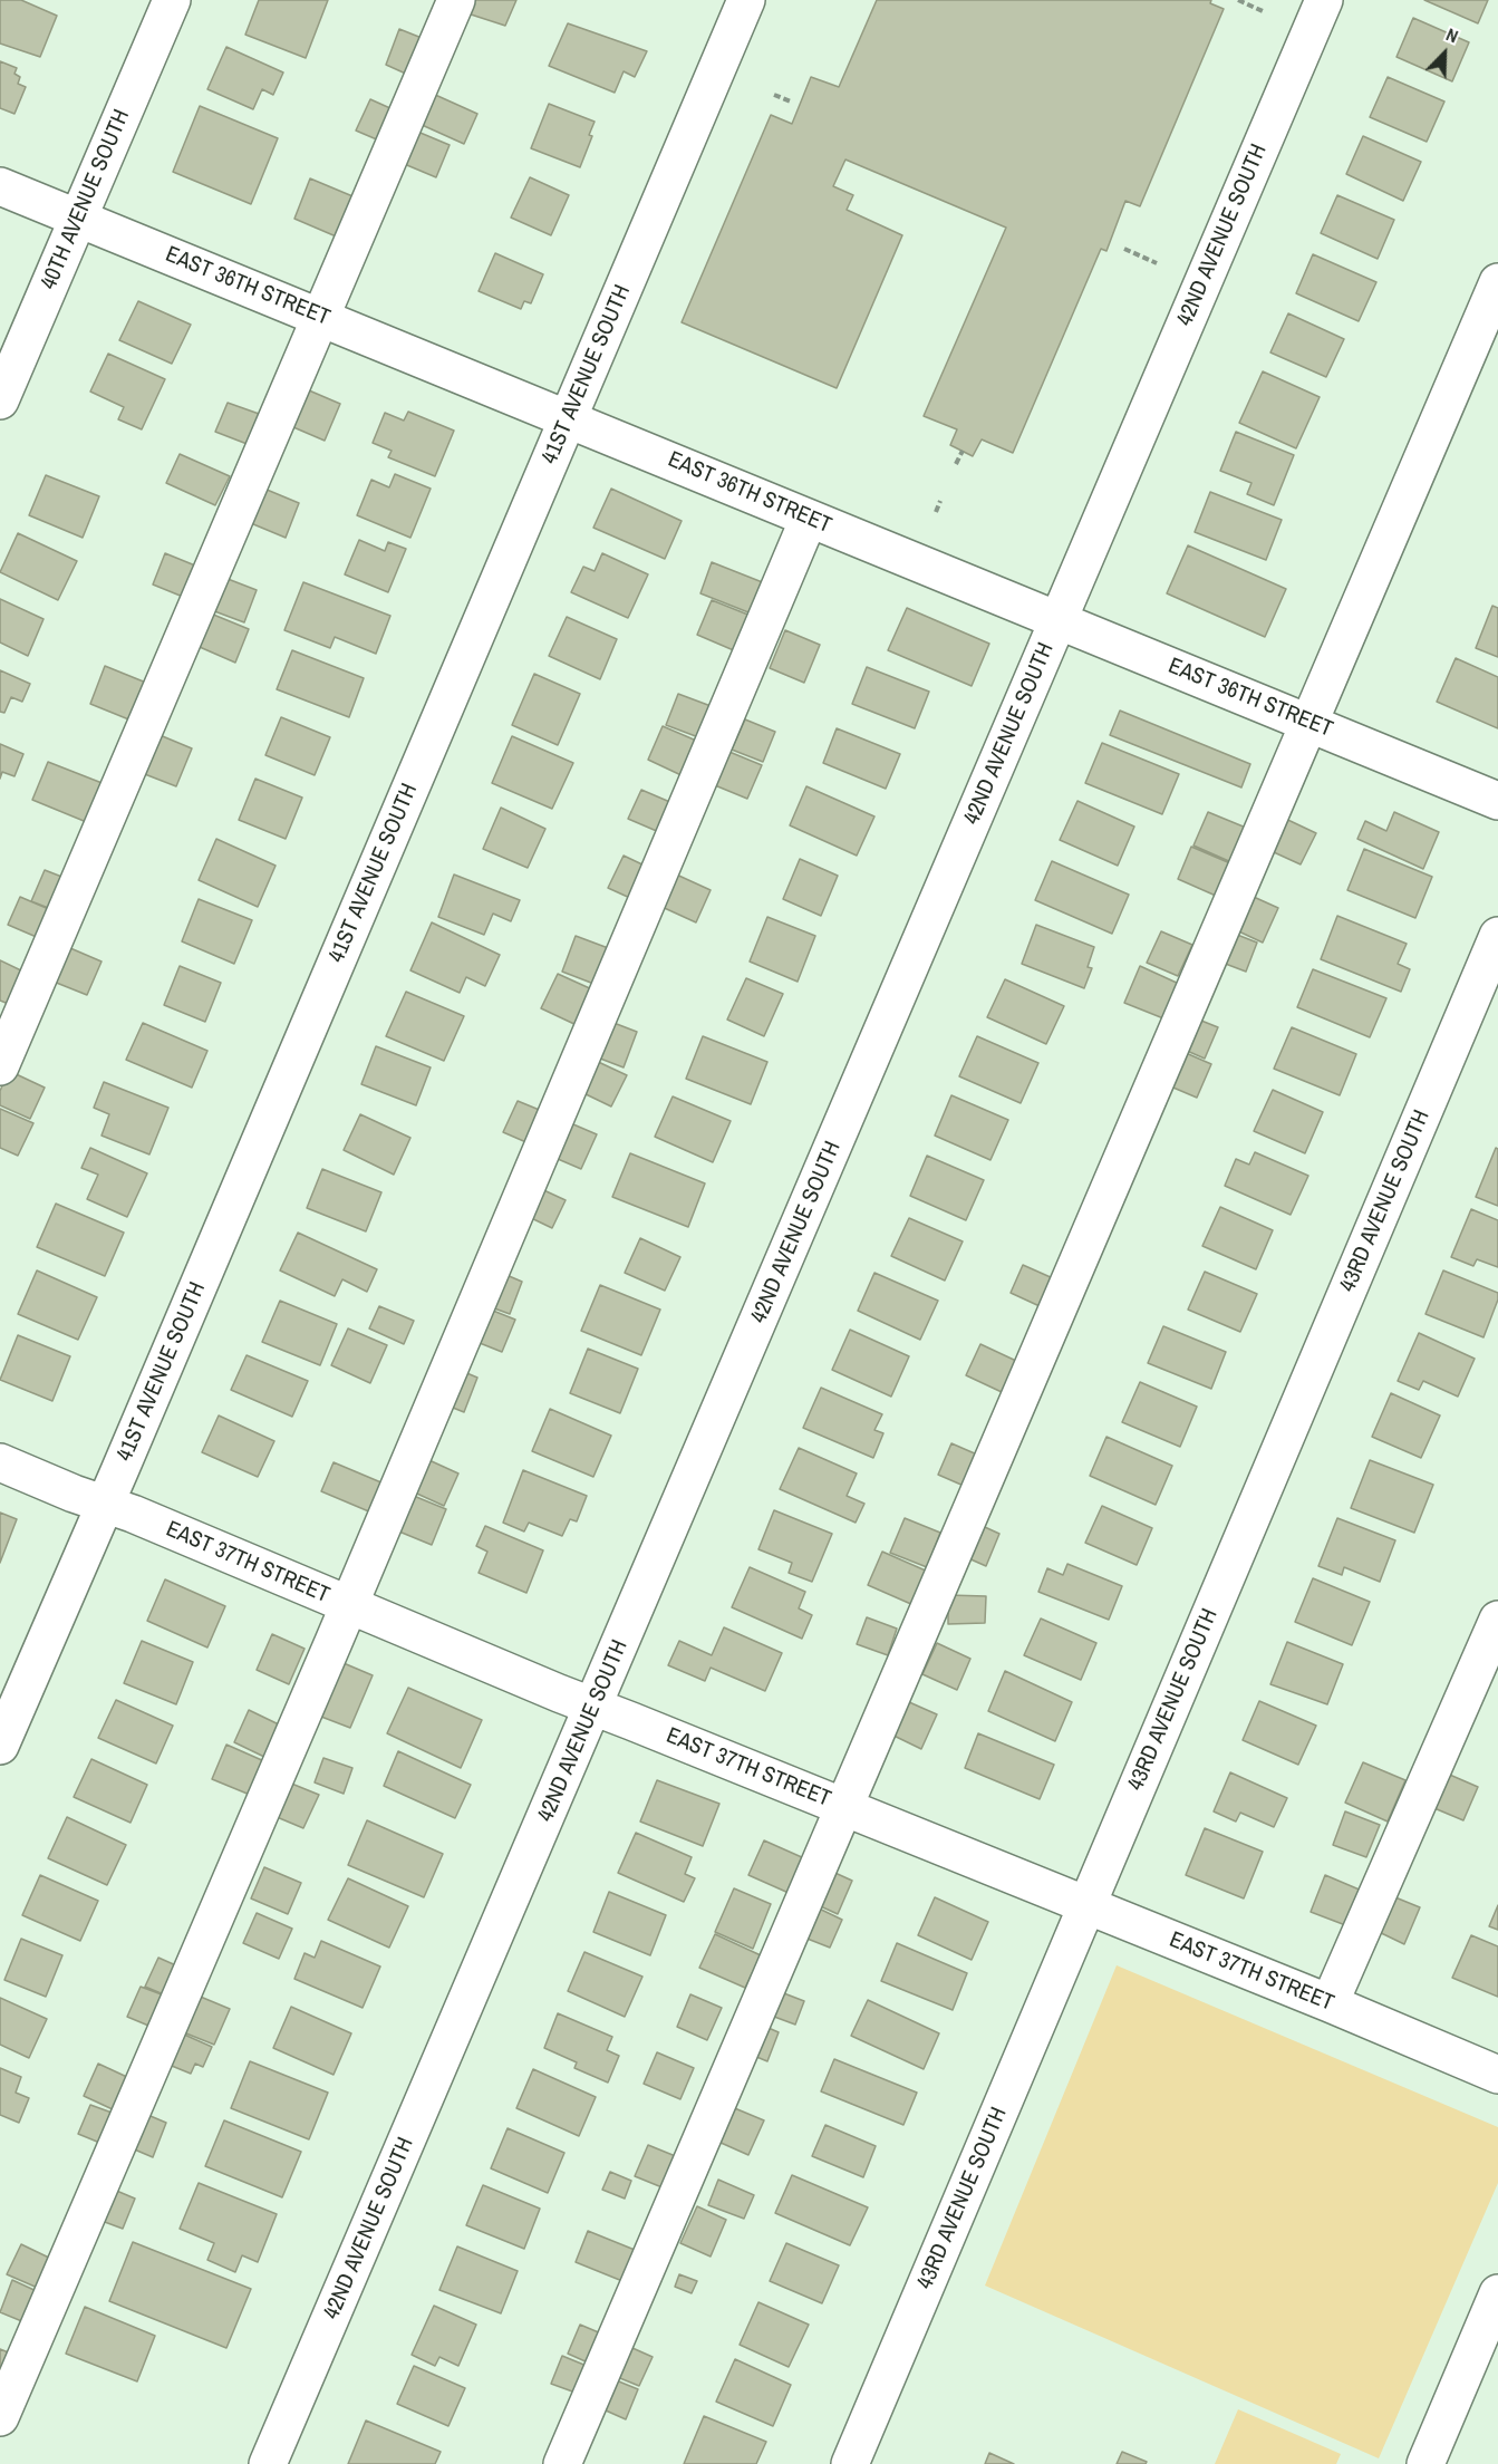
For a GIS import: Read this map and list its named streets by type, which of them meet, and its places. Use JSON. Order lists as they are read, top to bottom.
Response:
{
  "streets": {
    "street": [
      "40TH AVENUE SOUTH",
      "42ND AVENUE SOUTH",
      "EAST 36TH STREET",
      "41ST AVENUE SOUTH",
      "43RD AVENUE SOUTH",
      "EAST 37TH STREET"
    ]
  },
  "crossings": [
    ["40TH AVENUE SOUTH", "EAST 36TH STREET"],
    ["42ND AVENUE SOUTH", "EAST 36TH STREET"],
    ["42ND AVENUE SOUTH", "EAST 37TH STREET"],
    ["EAST 36TH STREET", "41ST AVENUE SOUTH"],
    ["41ST AVENUE SOUTH", "EAST 37TH STREET"],
    ["43RD AVENUE SOUTH", "EAST 37TH STREET"]
  ],
  "north": "top right"
}
